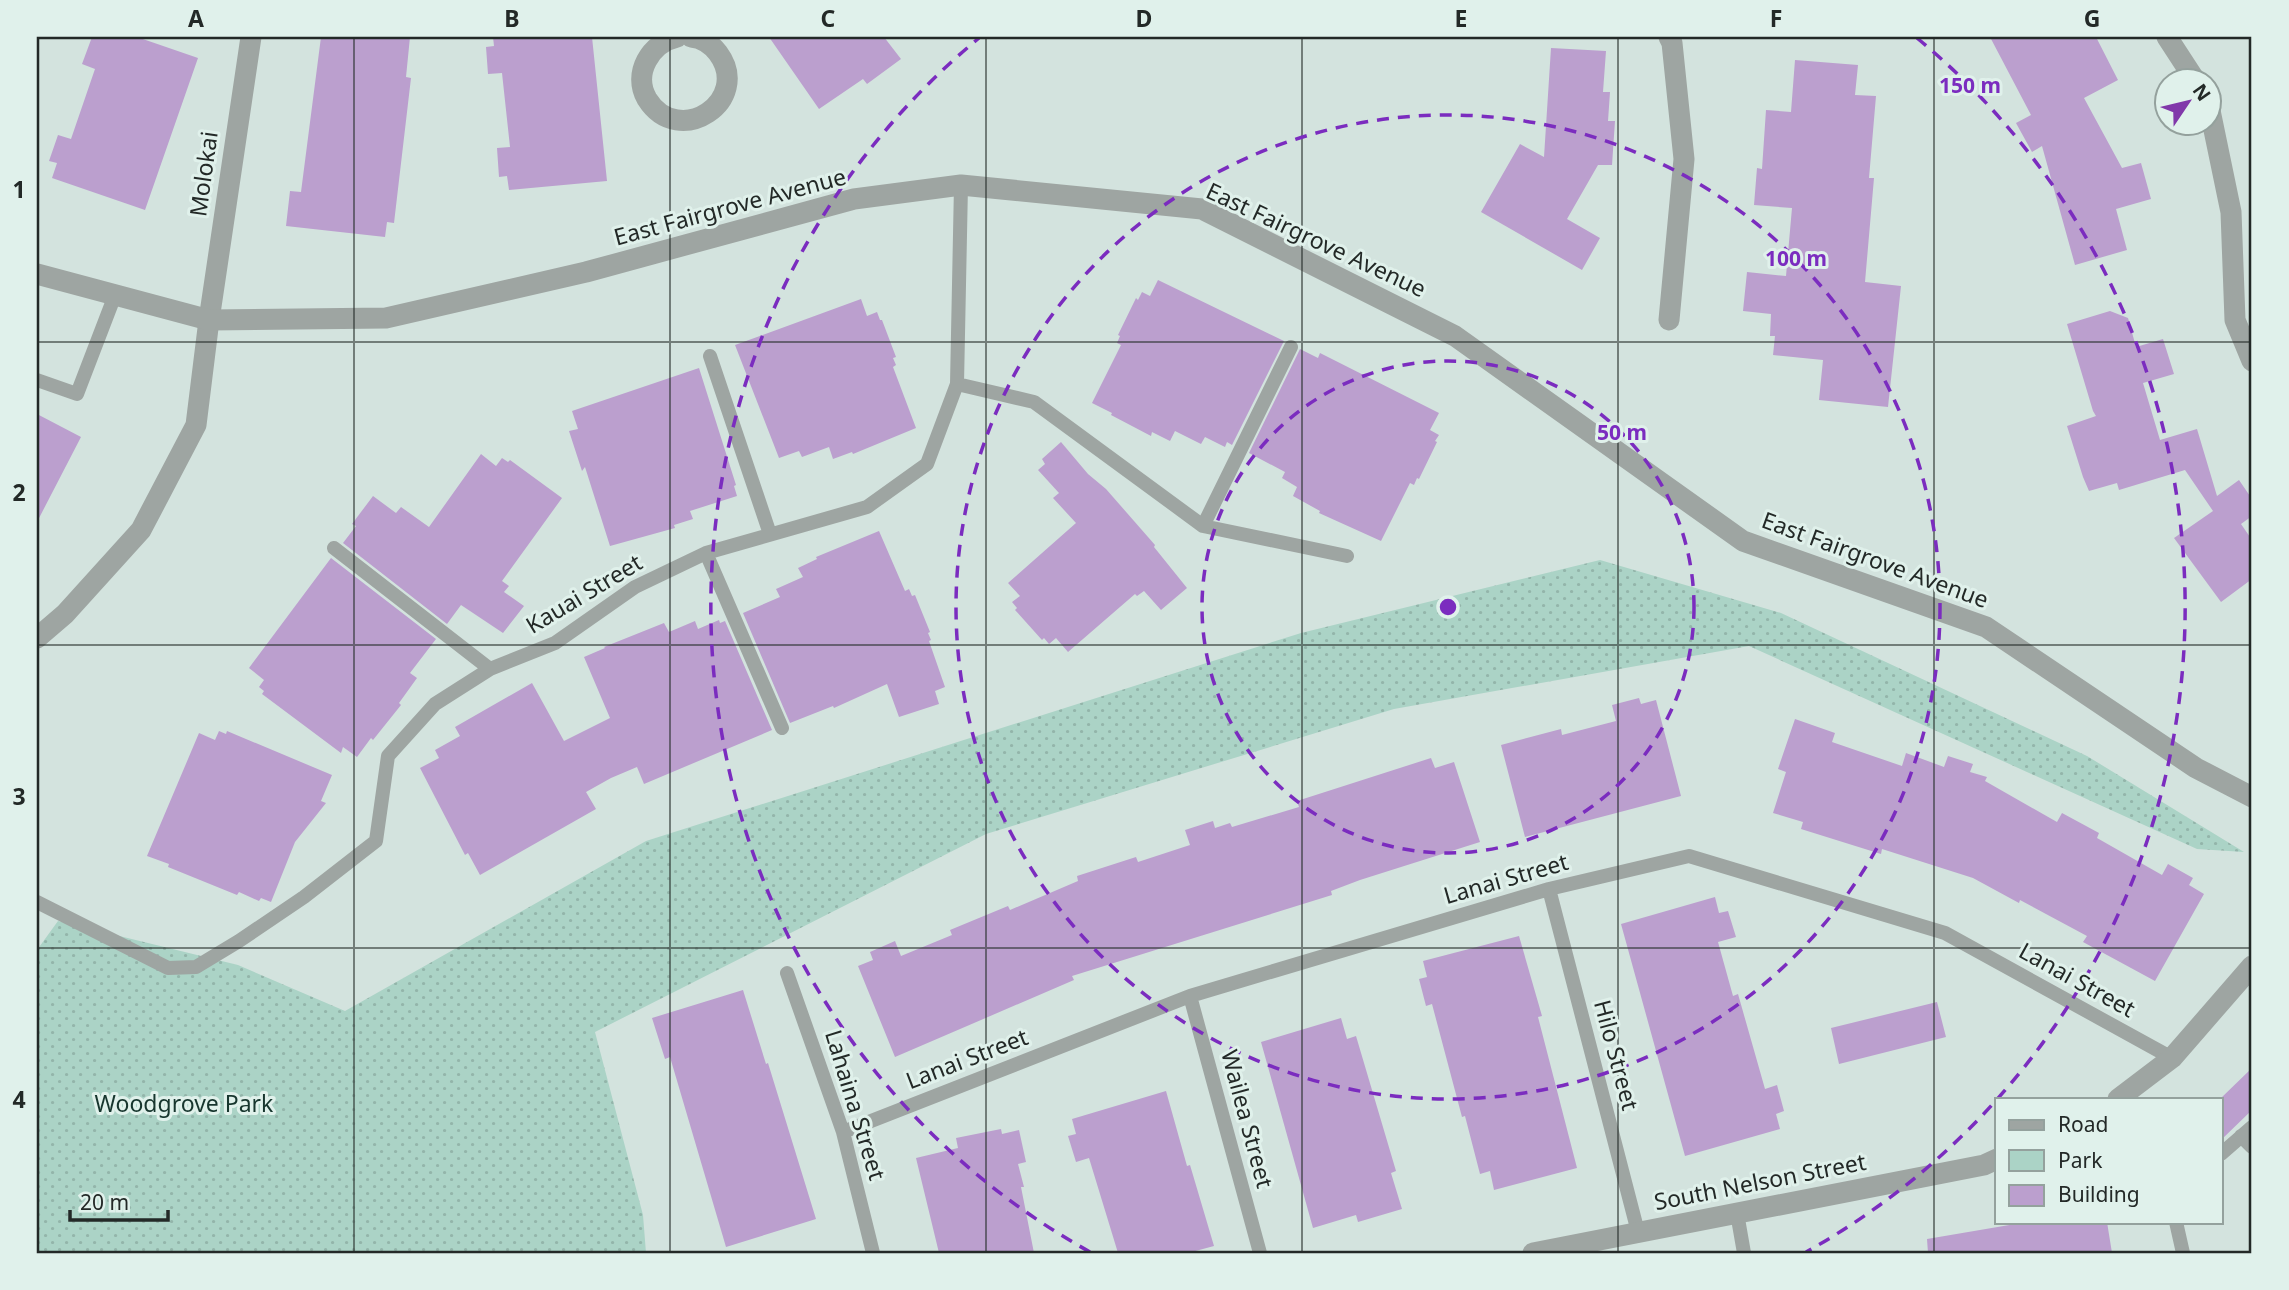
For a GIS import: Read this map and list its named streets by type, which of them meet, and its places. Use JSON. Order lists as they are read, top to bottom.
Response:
{
  "streets": {
    "street": ["Molokai", "East Fairgrove Avenue", "South Nelson Street"],
    "lane": [
      "Kauai Street",
      "Lanai Street",
      "Hilo Street",
      "Lahaina Street",
      "Wailea Street"
    ]
  },
  "crossings": [
    ["Molokai", "East Fairgrove Avenue"],
    ["East Fairgrove Avenue", "Kauai Street"],
    ["Lanai Street", "Hilo Street"],
    ["Lanai Street", "Lahaina Street"],
    ["Lanai Street", "Wailea Street"],
    ["Hilo Street", "South Nelson Street"]
  ],
  "parks": ["Woodgrove Park"],
  "legend": ["Road", "Park", "Building"],
  "scale_bar": "20 m",
  "north": "top right",
  "grid": {
    "columns": [
      "A",
      "B",
      "C",
      "D",
      "E",
      "F",
      "G"
    ],
    "rows": [
      "1",
      "2",
      "3",
      "4"
    ]
  },
  "rings": ["150 m", "100 m", "50 m"]
}
